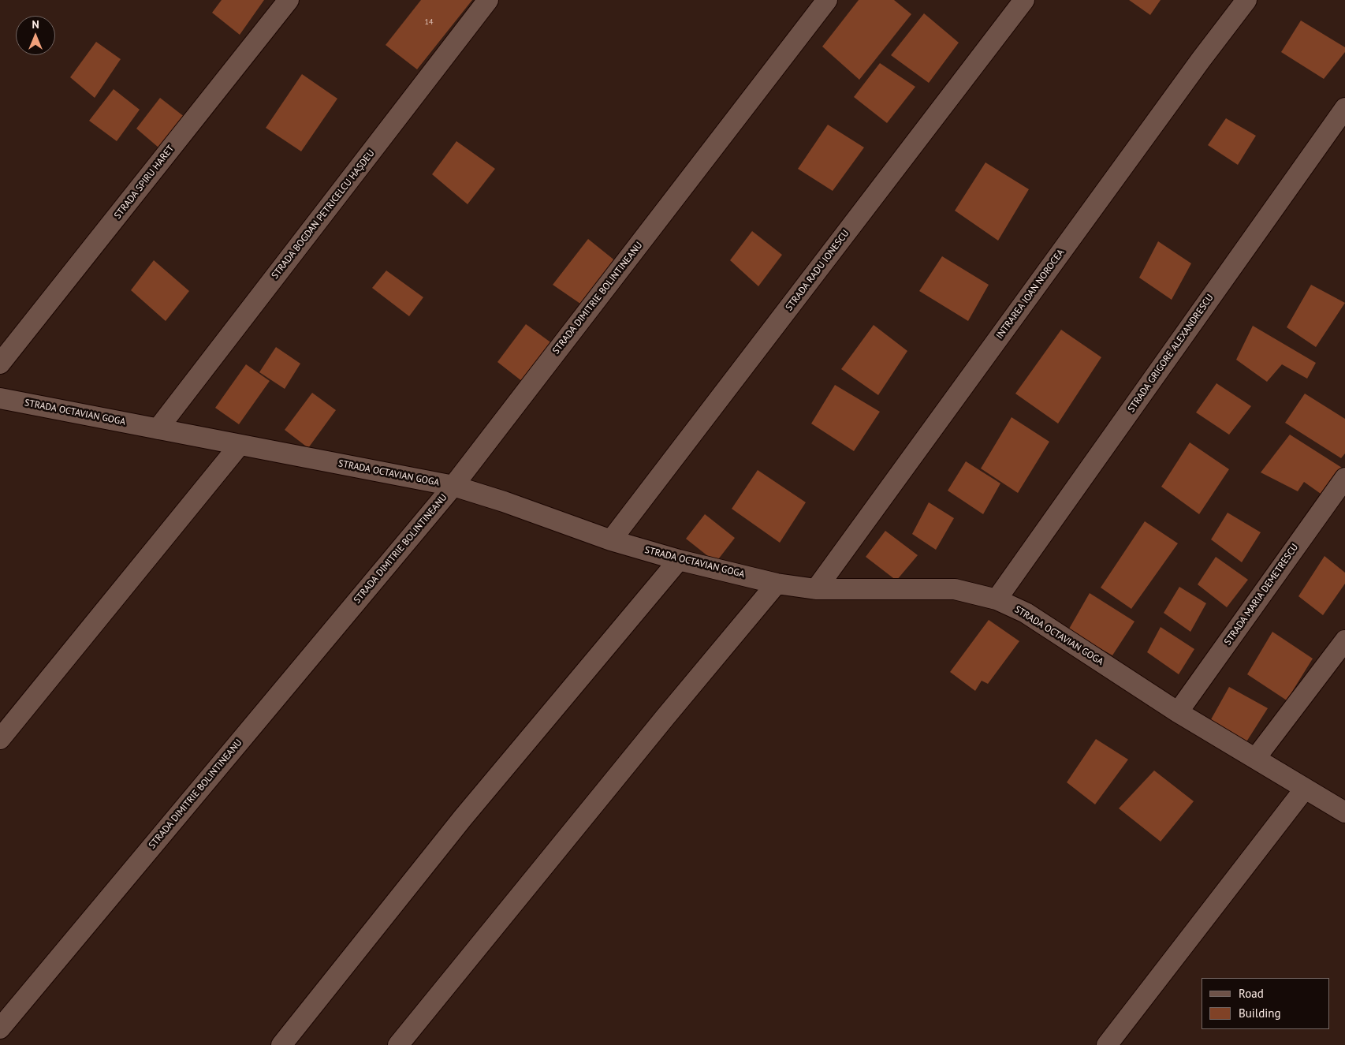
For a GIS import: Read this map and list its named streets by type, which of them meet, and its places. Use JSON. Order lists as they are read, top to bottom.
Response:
{
  "streets": {
    "street": [
      "STRADA SPIRU HARET",
      "STRADA BOGDAN PETRICELCU HAȘDEU",
      "STRADA RADU IONESCU",
      "INTRAREA IOAN NOROCEA",
      "STRADA DIMITRIE BOLINTINEANU",
      "STRADA GRIGORE ALEXANDRESCU",
      "STRADA OCTAVIAN GOGA",
      "STRADA MARIA DEMETRESCU"
    ]
  },
  "crossings": [
    ["STRADA BOGDAN PETRICELCU HAȘDEU", "STRADA OCTAVIAN GOGA"],
    ["STRADA RADU IONESCU", "STRADA OCTAVIAN GOGA"],
    ["INTRAREA IOAN NOROCEA", "STRADA OCTAVIAN GOGA"],
    ["STRADA DIMITRIE BOLINTINEANU", "STRADA OCTAVIAN GOGA"],
    ["STRADA GRIGORE ALEXANDRESCU", "STRADA OCTAVIAN GOGA"],
    ["STRADA OCTAVIAN GOGA", "STRADA MARIA DEMETRESCU"]
  ],
  "house_numbers": ["14"],
  "legend": ["Road", "Building"],
  "north": "top"
}
